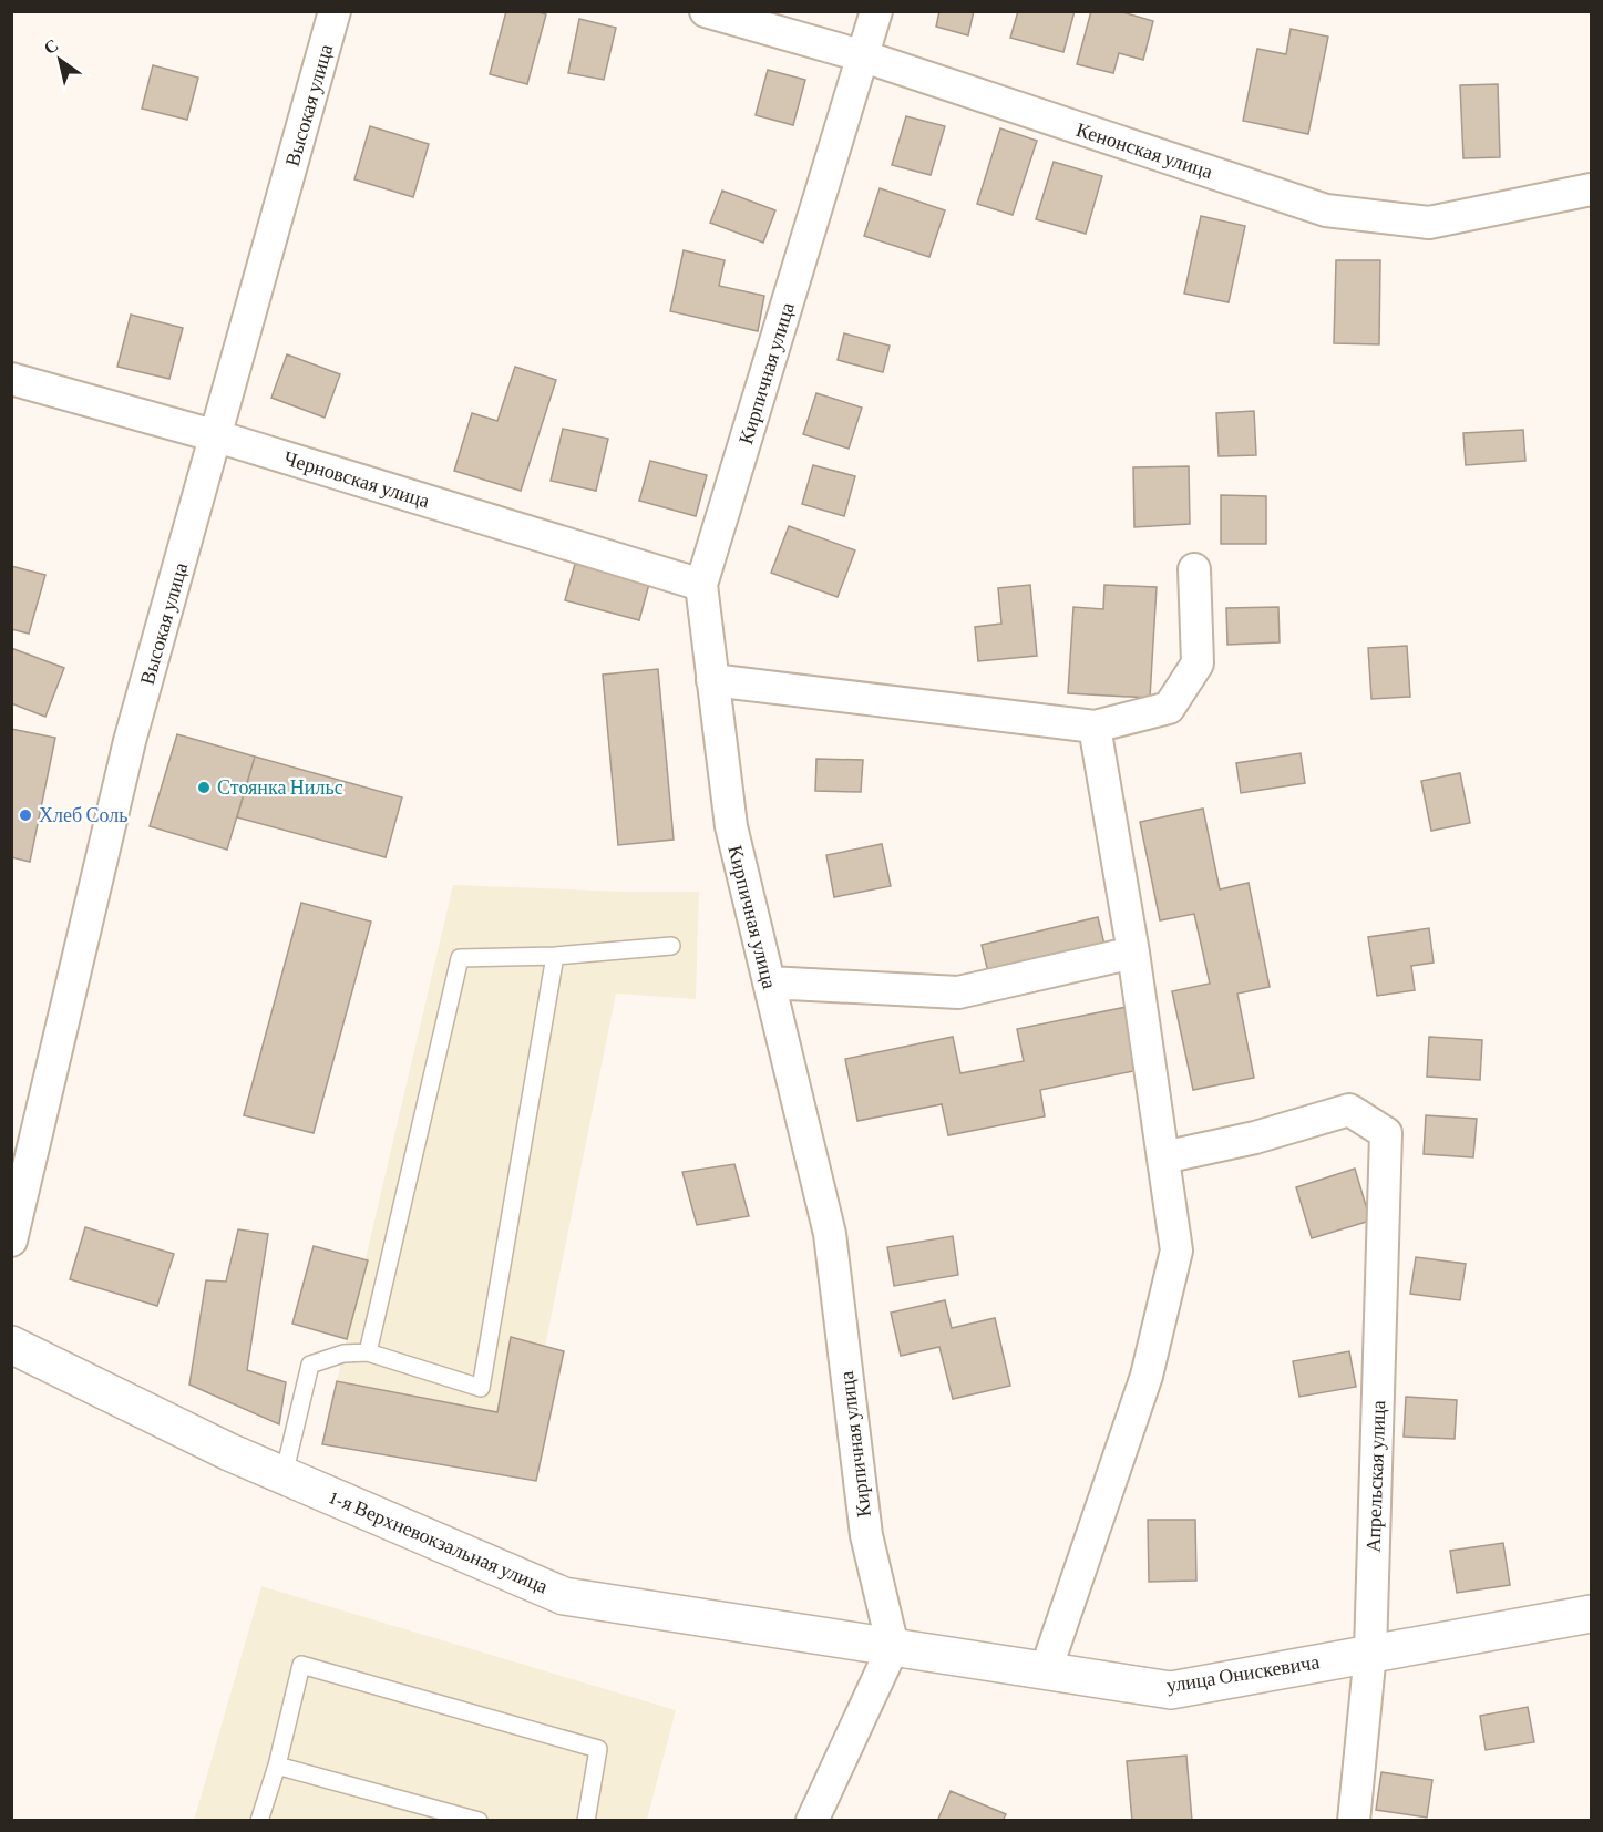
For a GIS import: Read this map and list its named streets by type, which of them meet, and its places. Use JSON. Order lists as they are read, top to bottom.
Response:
{
  "streets": {
    "street": [
      "Высокая улица",
      "Кенонская улица",
      "Кирпичная улица",
      "Черновская улица",
      "Апрельская улица",
      "1-я Верхневокзальная улица",
      "улица Онискевича"
    ]
  },
  "crossings": [
    ["Высокая улица", "Черновская улица"],
    ["Кенонская улица", "Кирпичная улица"],
    ["Кирпичная улица", "Черновская улица"],
    ["Кирпичная улица", "1-я Верхневокзальная улица"],
    ["Кирпичная улица", "улица Онискевича"],
    ["Апрельская улица", "улица Онискевича"],
    ["1-я Верхневокзальная улица", "улица Онискевича"]
  ],
  "places": ["Стоянка Нильс", "Хлеб Соль"],
  "north": "top left"
}
